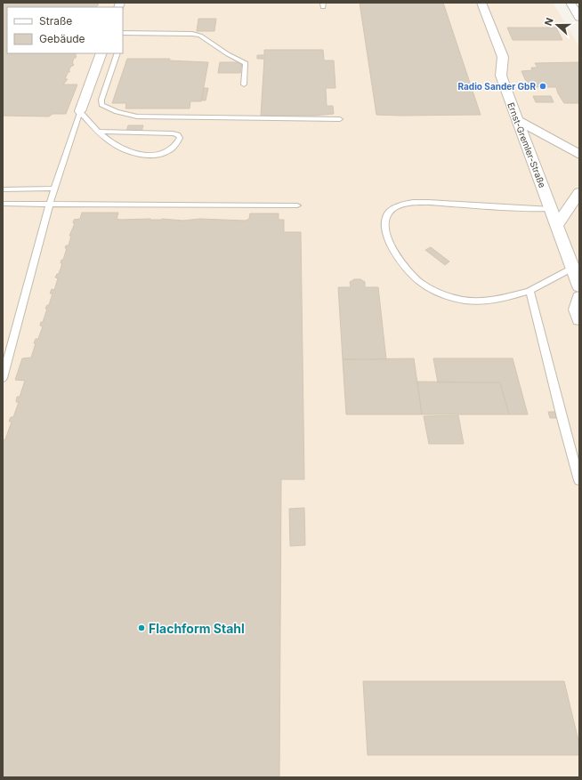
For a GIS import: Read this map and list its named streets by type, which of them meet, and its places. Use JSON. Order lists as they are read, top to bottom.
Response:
{
  "streets": {
    "street": ["Ernst-Gremler-Straße"]
  },
  "places": ["Radio Sander GbR", "Flachform Stahl"],
  "legend": ["Straße", "Gebäude"],
  "north": "left"
}
